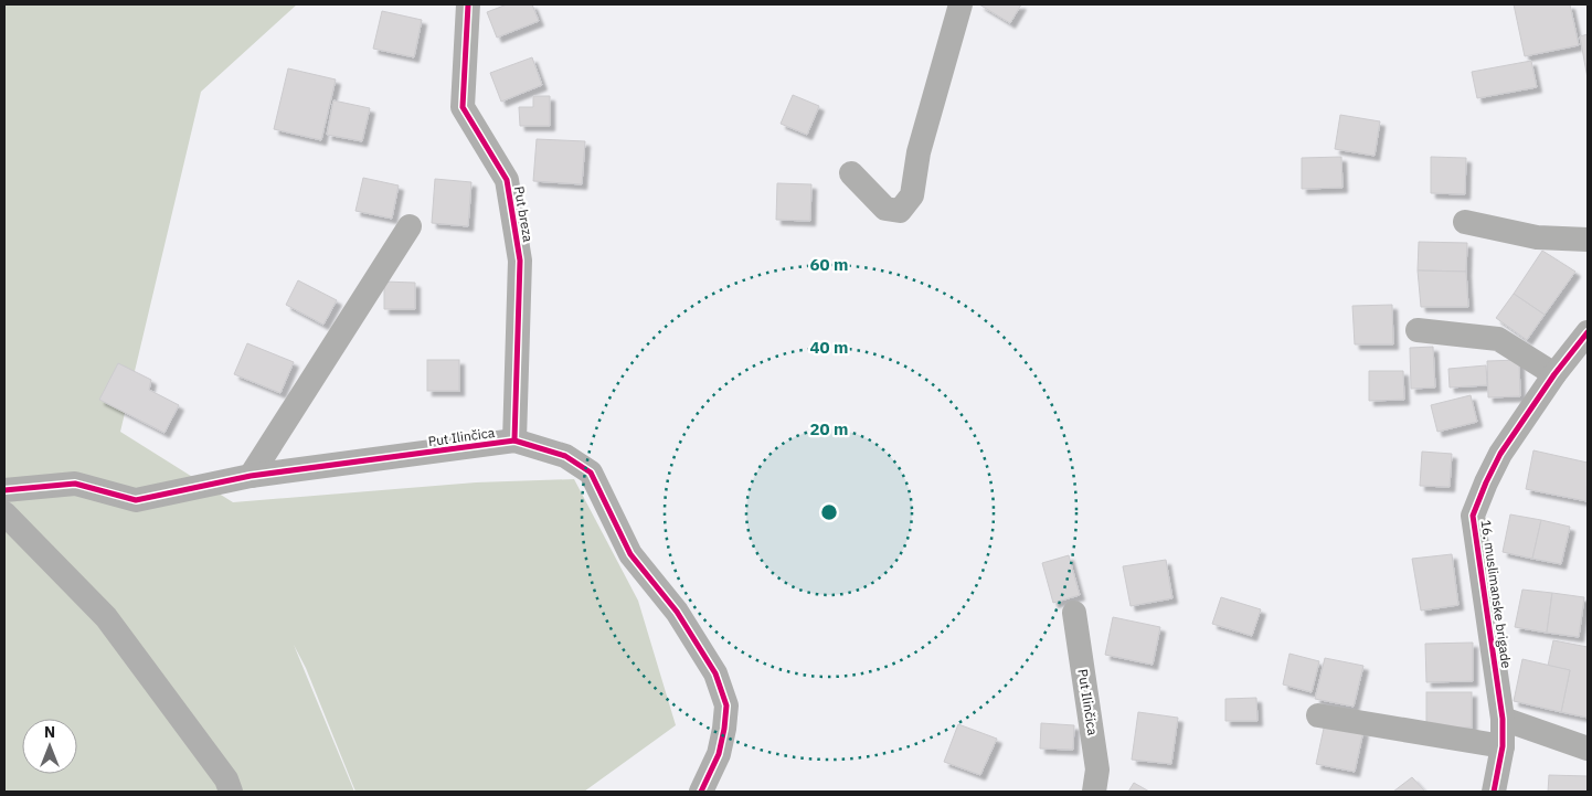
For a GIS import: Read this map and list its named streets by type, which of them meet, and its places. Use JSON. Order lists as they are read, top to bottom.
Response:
{
  "streets": {
    "street": ["Put breza", "Put Ilinčica", "16. muslimanske brigade"]
  },
  "crossings": [
    ["Put breza", "Put Ilinčica"]
  ],
  "north": "top",
  "rings": ["60 m", "40 m", "20 m"]
}
